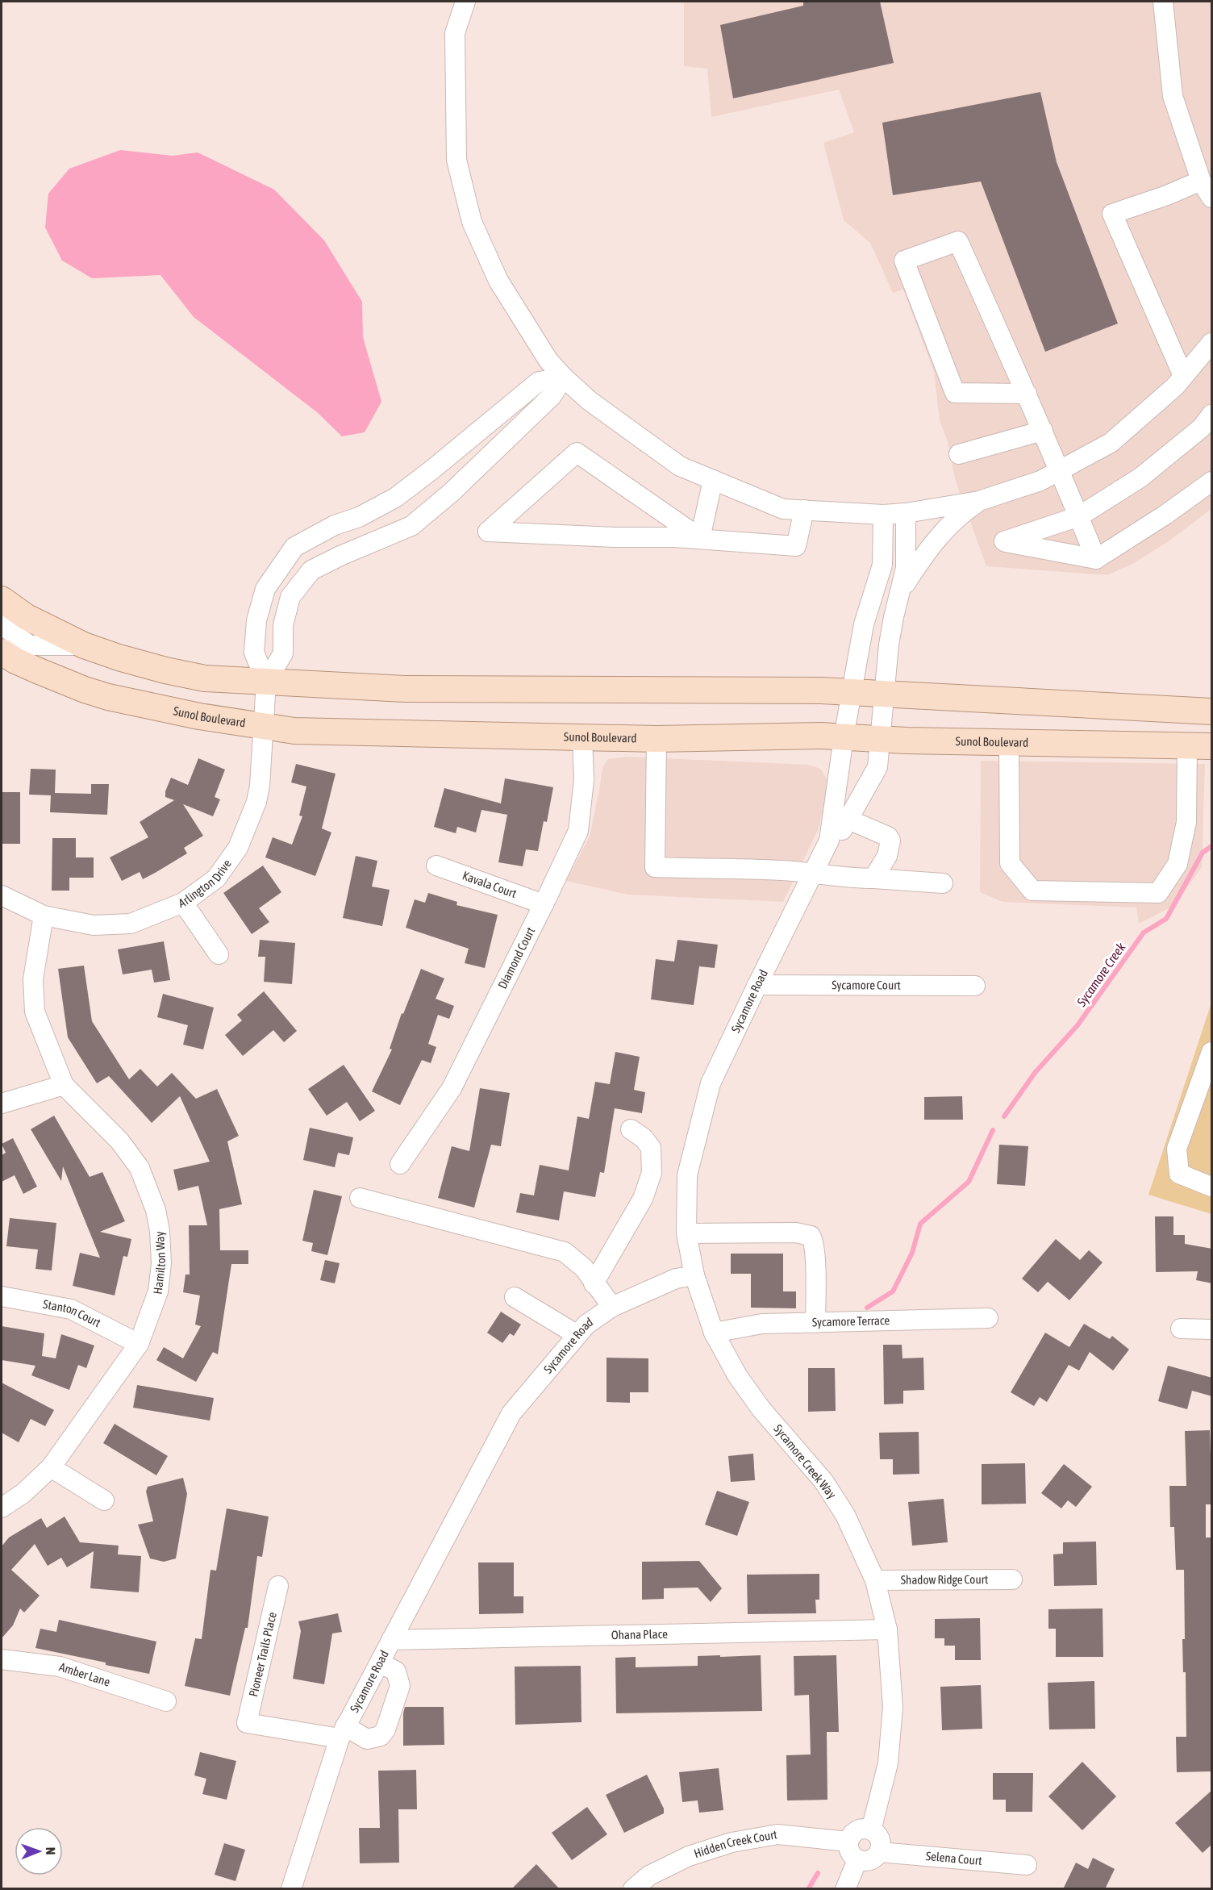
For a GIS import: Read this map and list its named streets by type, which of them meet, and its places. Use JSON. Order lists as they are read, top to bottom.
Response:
{
  "streets": {
    "main road": ["Sunol Boulevard"],
    "street": [
      "Arlington Drive",
      "Kavala Court",
      "Diamond Court",
      "Sycamore Court",
      "Sycamore Road",
      "Hamilton Way",
      "Stanton Court",
      "Sycamore Terrace",
      "Sycamore Creek Way",
      "Shadow Ridge Court",
      "Ohana Place",
      "Pioneer Trails Place",
      "Amber Lane",
      "Hidden Creek Court",
      "Selena Court"
    ]
  },
  "crossings": [
    ["Sunol Boulevard", "Arlington Drive"],
    ["Sunol Boulevard", "Diamond Court"],
    ["Sunol Boulevard", "Sycamore Road"],
    ["Arlington Drive", "Hamilton Way"],
    ["Kavala Court", "Diamond Court"],
    ["Sycamore Court", "Sycamore Road"],
    ["Sycamore Road", "Sycamore Creek Way"],
    ["Sycamore Road", "Ohana Place"],
    ["Sycamore Road", "Pioneer Trails Place"],
    ["Hamilton Way", "Stanton Court"],
    ["Sycamore Terrace", "Sycamore Creek Way"],
    ["Sycamore Creek Way", "Shadow Ridge Court"],
    ["Sycamore Creek Way", "Ohana Place"],
    ["Sycamore Creek Way", "Hidden Creek Court"],
    ["Sycamore Creek Way", "Selena Court"],
    ["Hidden Creek Court", "Selena Court"]
  ],
  "water": ["Sycamore Creek"],
  "north": "right"
}
